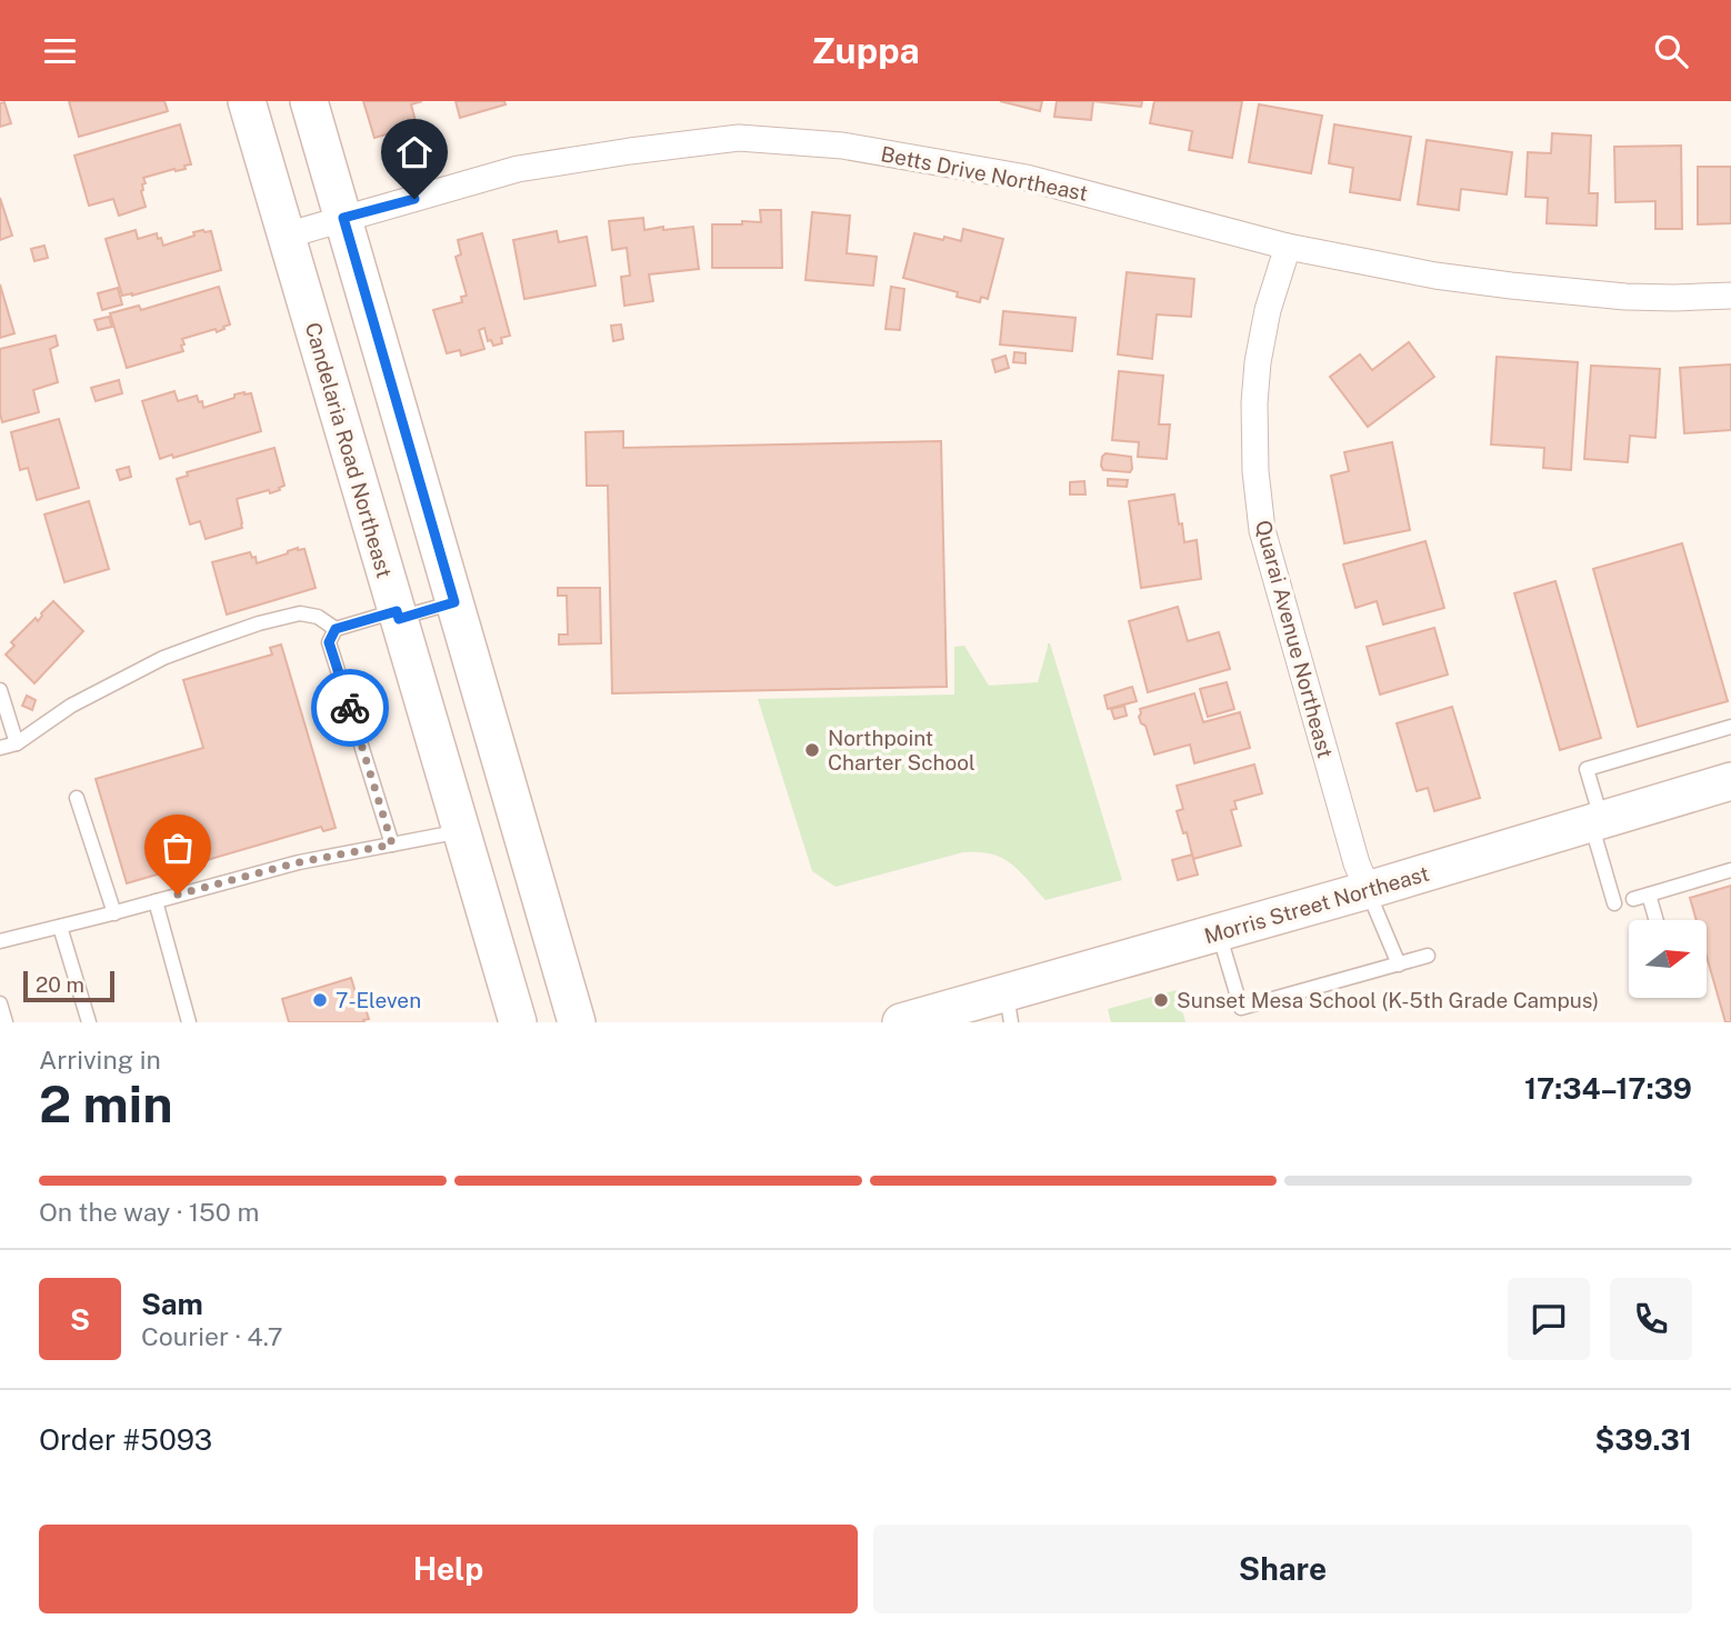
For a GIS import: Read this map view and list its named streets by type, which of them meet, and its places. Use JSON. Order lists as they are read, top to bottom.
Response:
{
  "streets": {
    "main road": ["Candelaria Road Northeast", "Morris Street Northeast"],
    "street": ["Betts Drive Northeast", "Quarai Avenue Northeast"]
  },
  "crossings": [
    ["Betts Drive Northeast", "Candelaria Road Northeast"],
    ["Betts Drive Northeast", "Quarai Avenue Northeast"],
    ["Quarai Avenue Northeast", "Morris Street Northeast"]
  ],
  "places": ["Northpoint Charter School", "7-Eleven", "Sunset Mesa School (K-5th Grade Campus)"],
  "scale_bar": "20 m",
  "north": "right",
  "page": {
    "header": "Zuppa",
    "scale": "20 m",
    "heading": ["2 min", "Arriving in", "17:34–17:39"],
    "panel": [
      "Sam",
      "Courier · 4.7",
      "Order #5093",
      "$39.31"
    ],
    "bar": "On the way · 150 m",
    "round": "S",
    "buttons": ["Help", "Share"]
  }
}
